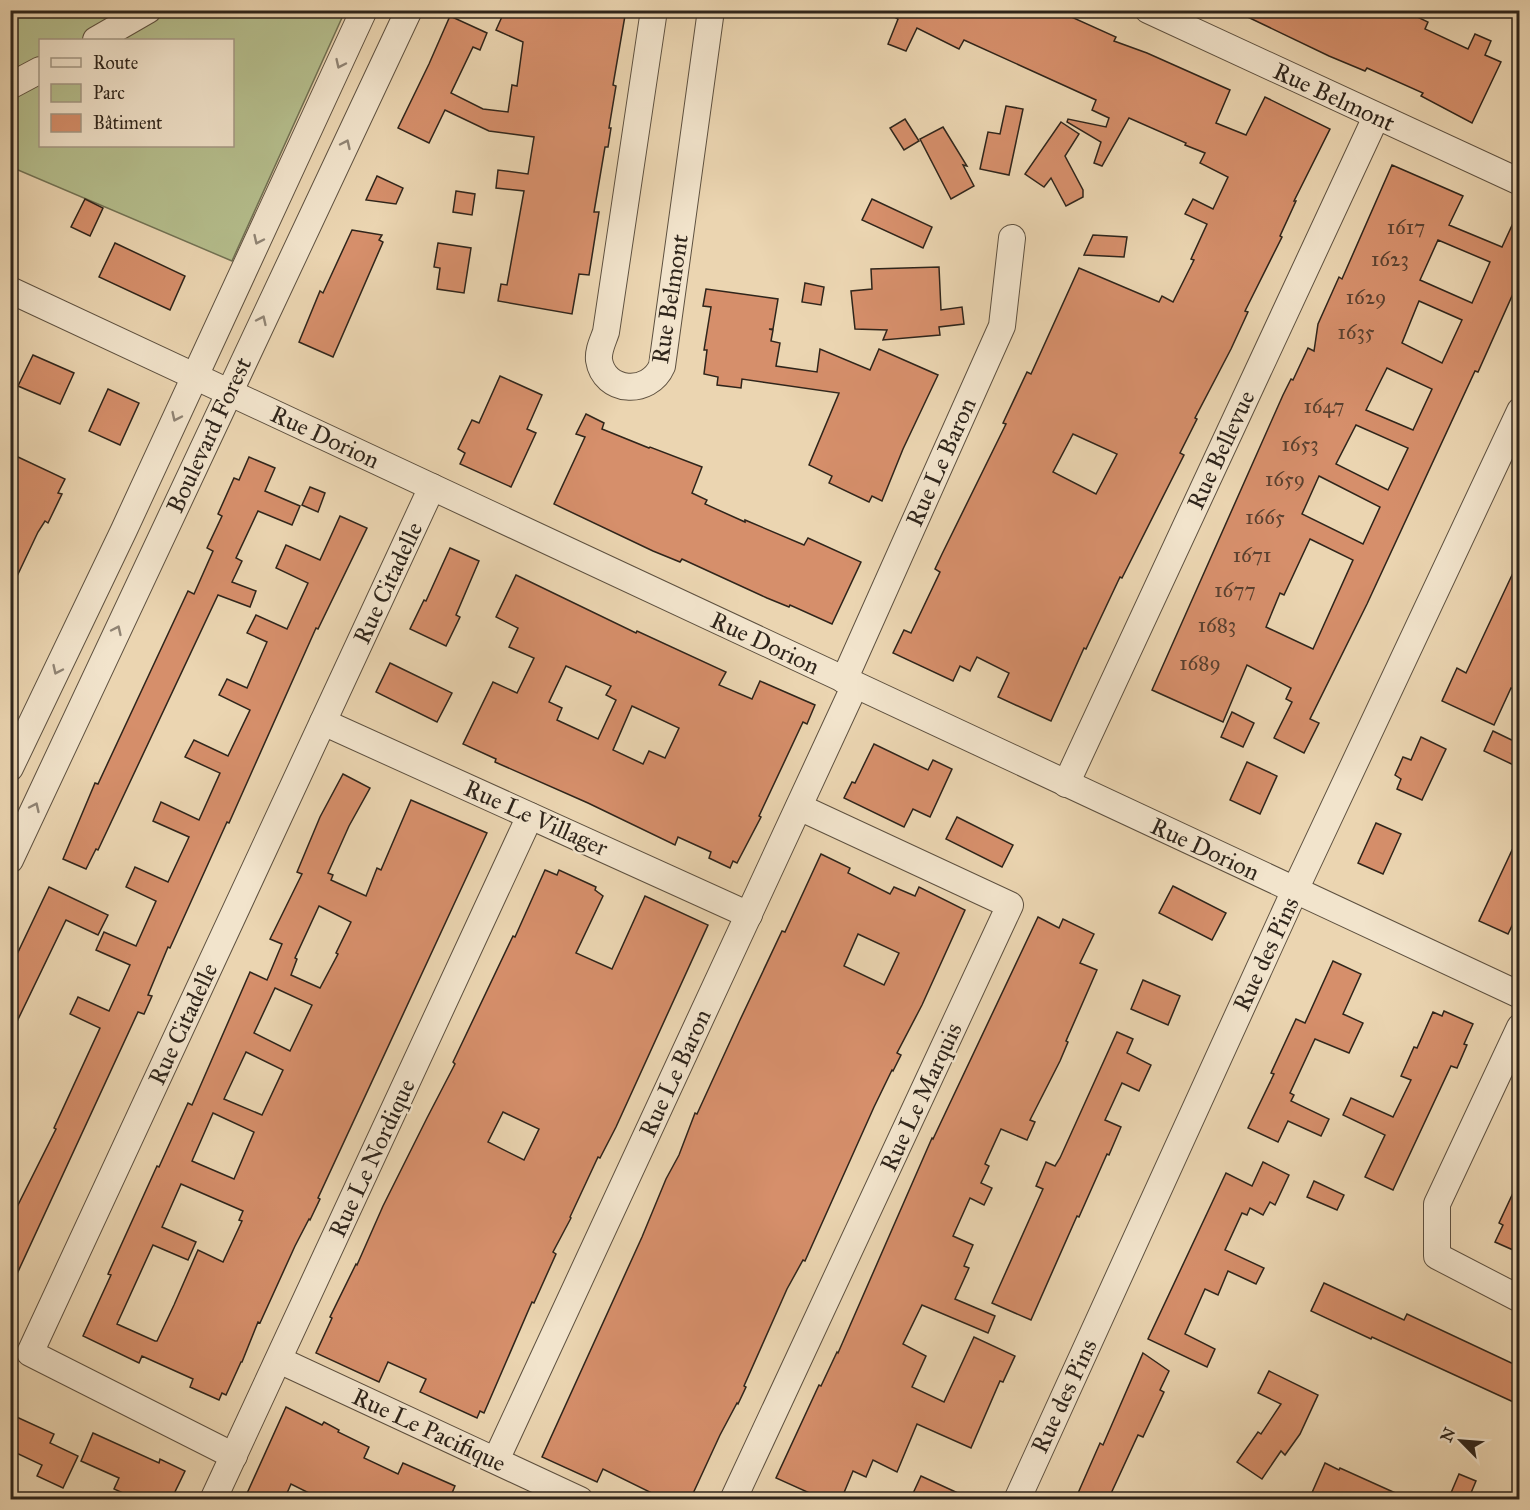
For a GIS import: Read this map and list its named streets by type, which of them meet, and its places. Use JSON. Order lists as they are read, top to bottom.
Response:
{
  "streets": {
    "street": [
      "Rue Belmont",
      "Boulevard Forest",
      "Rue Dorion",
      "Rue Bellevue",
      "Rue Le Baron",
      "Rue Citadelle",
      "Rue Le Villager",
      "Rue des Pins",
      "Rue Le Marquis",
      "Rue Le Nordique",
      "Rue Le Pacifique"
    ]
  },
  "crossings": [
    ["Rue Belmont", "Rue Bellevue"],
    ["Boulevard Forest", "Rue Dorion"],
    ["Rue Dorion", "Rue Bellevue"],
    ["Rue Dorion", "Rue Le Baron"],
    ["Rue Dorion", "Rue Citadelle"],
    ["Rue Dorion", "Rue des Pins"],
    ["Rue Le Baron", "Rue Le Villager"],
    ["Rue Le Baron", "Rue Le Marquis"],
    ["Rue Le Baron", "Rue Le Pacifique"],
    ["Rue Citadelle", "Rue Le Villager"],
    ["Rue Citadelle", "Rue Le Nordique"],
    ["Rue Le Villager", "Rue Le Nordique"],
    ["Rue Le Nordique", "Rue Le Pacifique"]
  ],
  "house_numbers": [
    "1617",
    "1623",
    "1629",
    "1635",
    "1647",
    "1653",
    "1659",
    "1665",
    "1671",
    "1677",
    "1683",
    "1689"
  ],
  "legend": ["Route", "Parc", "Bâtiment"],
  "north": "top left"
}
